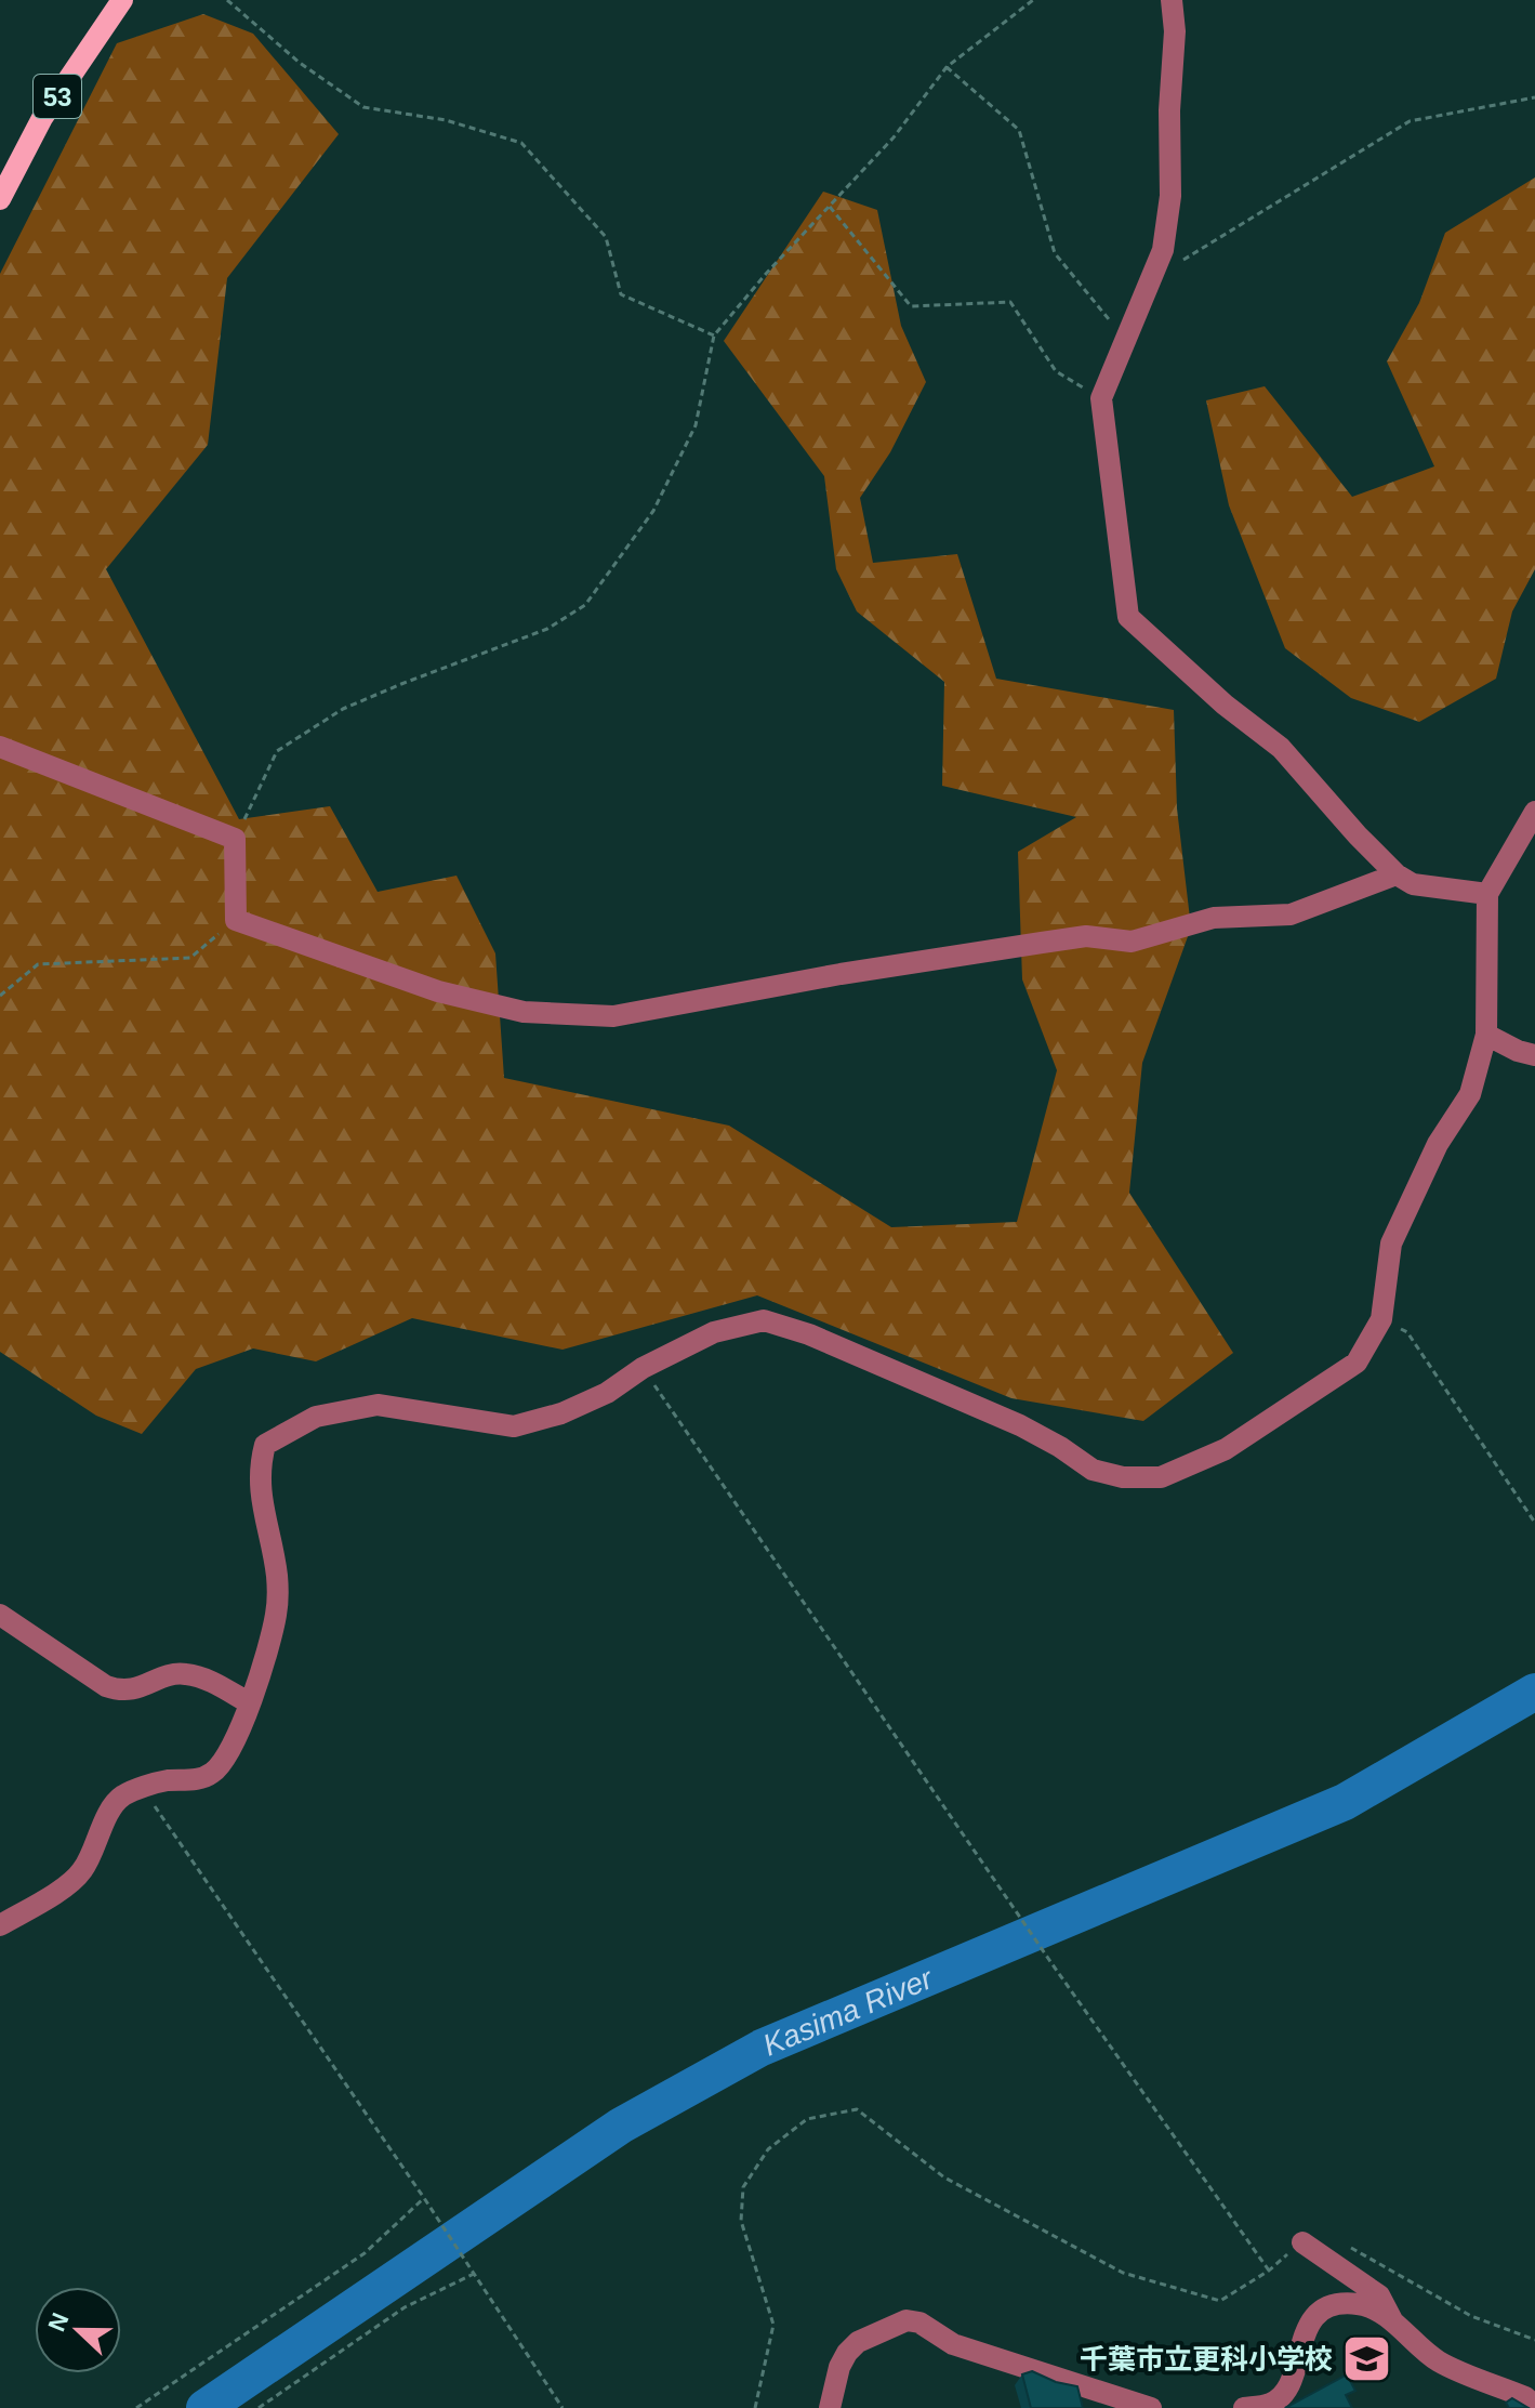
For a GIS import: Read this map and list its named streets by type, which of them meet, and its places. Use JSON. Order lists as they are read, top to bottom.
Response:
{
  "streets": {
    "main road": ["53"]
  },
  "water": ["Kasima River"],
  "places": {
    "school or university": ["千葉市立更科小学校"]
  },
  "north": "left"
}
